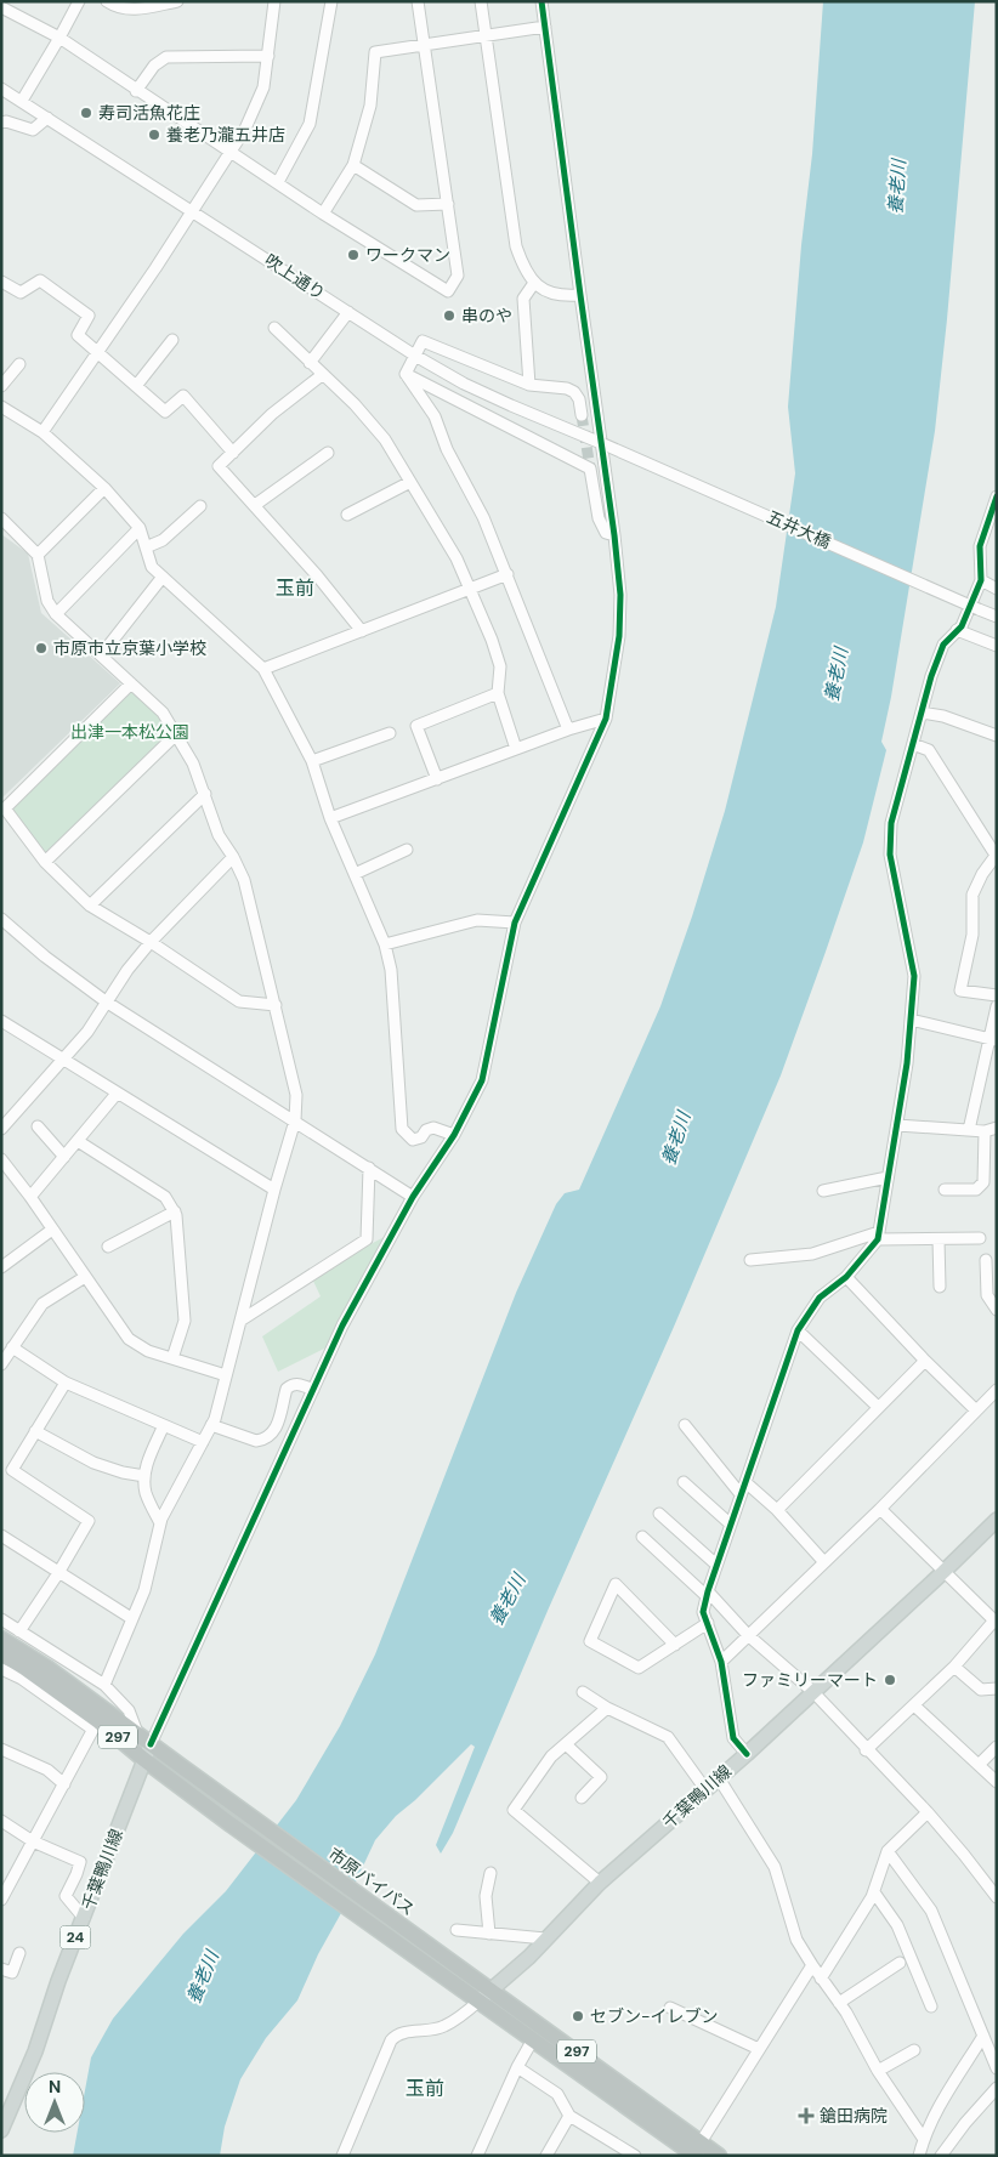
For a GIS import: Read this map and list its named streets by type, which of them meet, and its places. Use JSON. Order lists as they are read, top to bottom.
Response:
{
  "streets": {
    "highway": ["297", "市原バイパス"],
    "main road": ["千葉鴨川線", "24"],
    "street": ["吹上通り", "五井大橋"]
  },
  "crossings": [
    ["吹上通り", "五井大橋"],
    ["千葉鴨川線", "市原バイパス"]
  ],
  "districts": ["玉前", "玉前"],
  "water": ["養老川"],
  "parks": ["出津一本松公園"],
  "places": {
    "other": [
      "寿司活魚花庄",
      "養老乃瀧五井店",
      "ワークマン",
      "串のや",
      "市原市立京葉小学校",
      "ファミリーマート",
      "セブン-イレブン"
    ],
    "health": ["鎗田病院"]
  },
  "north": "top"
}
